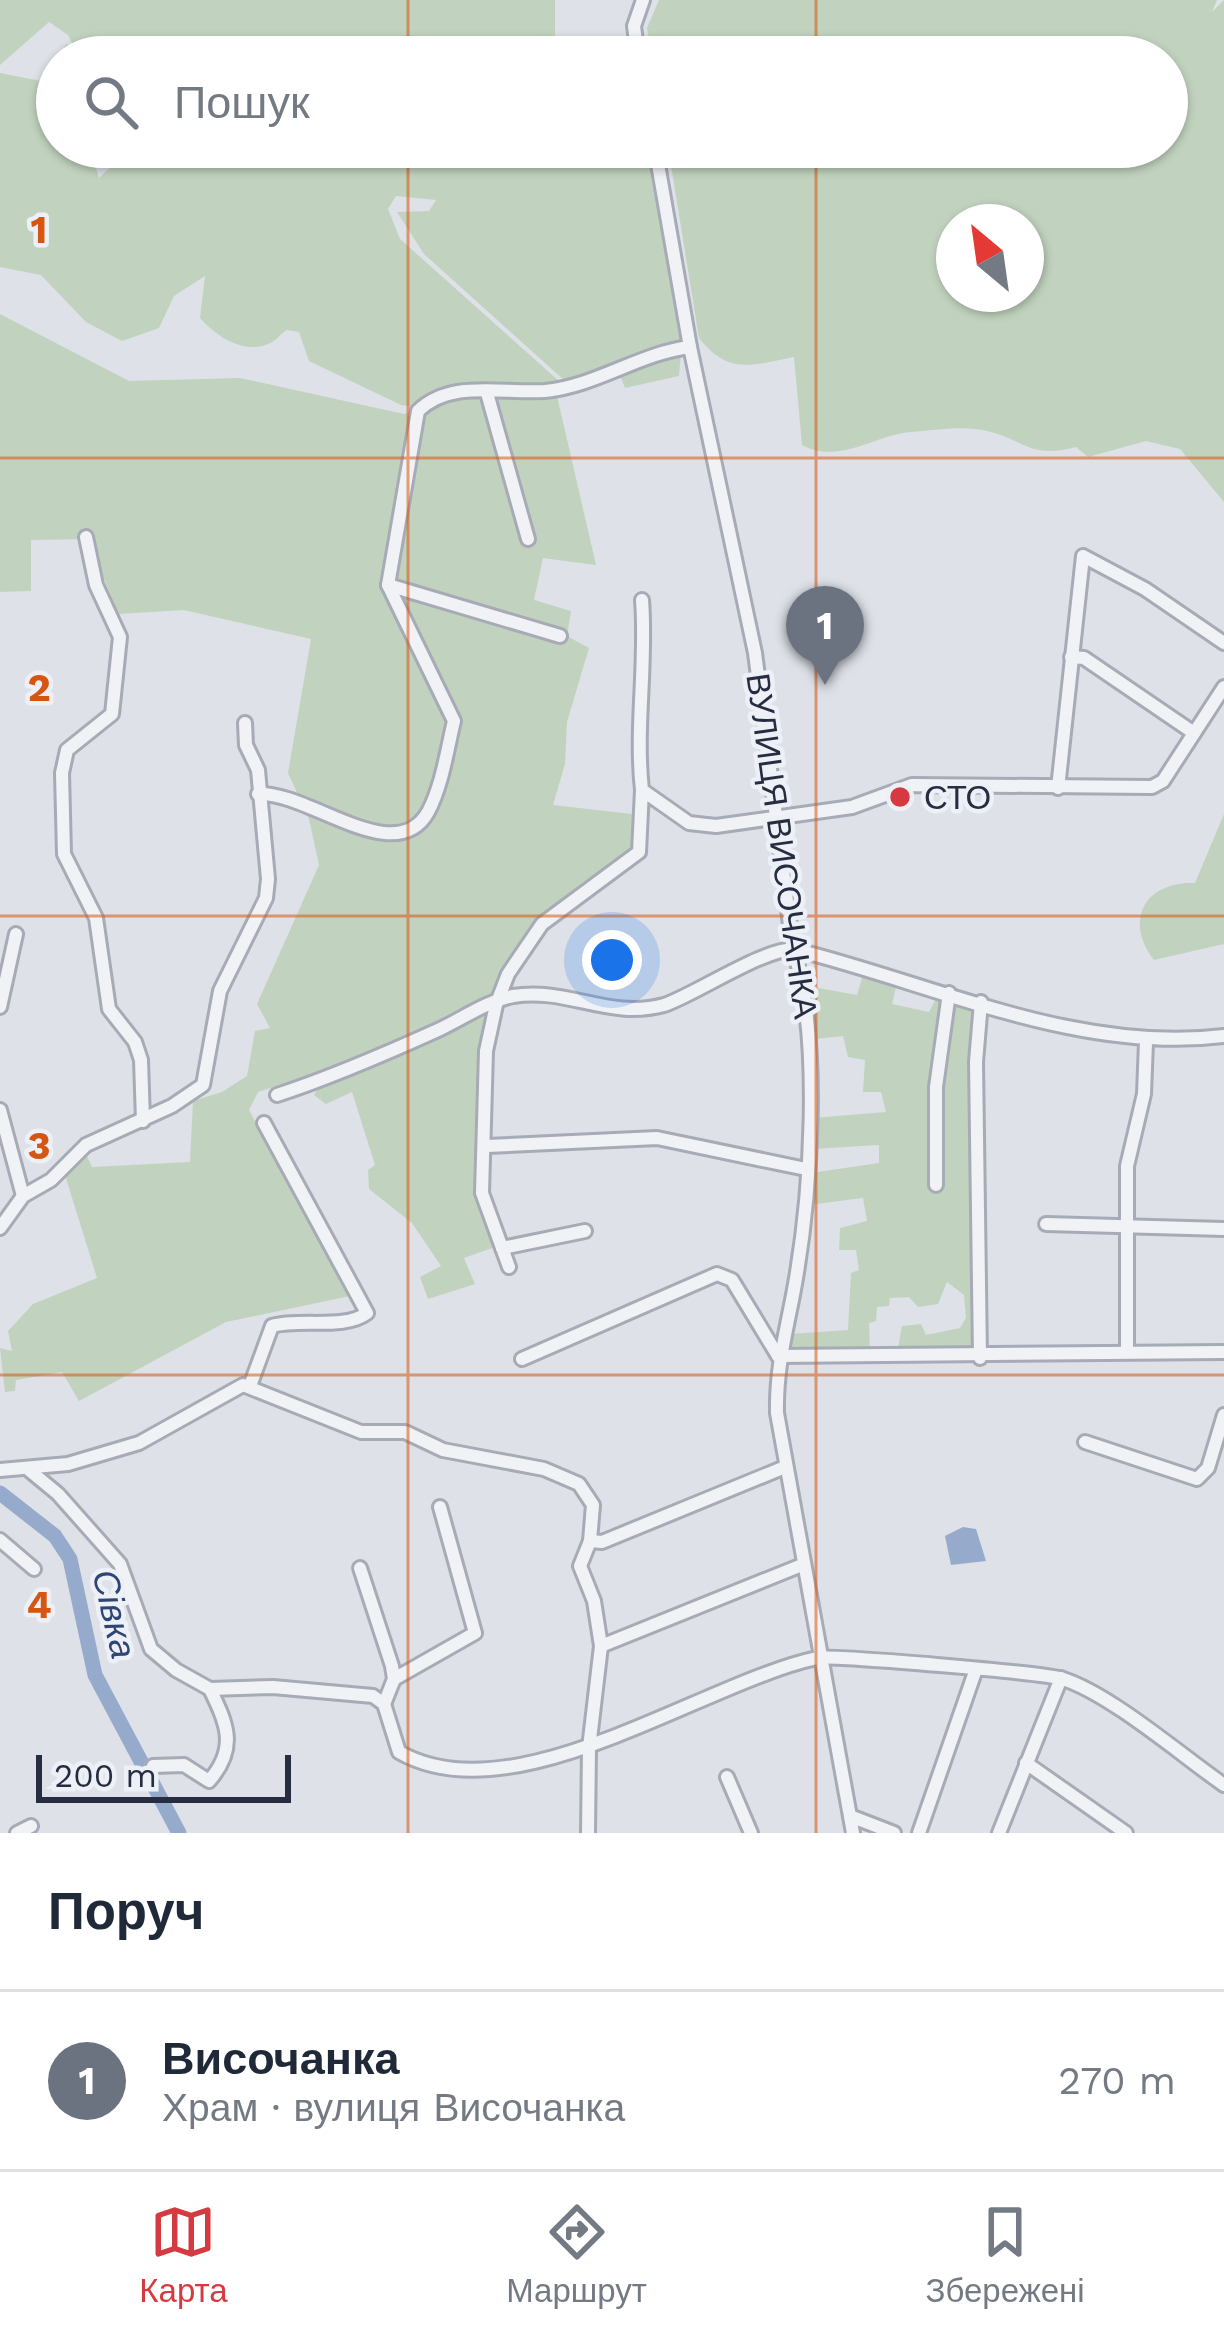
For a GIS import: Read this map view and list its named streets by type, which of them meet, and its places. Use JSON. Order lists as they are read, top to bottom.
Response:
{
  "streets": {
    "street": ["ВУЛИЦЯ ВИСОЧАНКА"]
  },
  "water": ["Сівка"],
  "places": ["СТО"],
  "scale_bar": "200 m",
  "north": "top left",
  "page": {
    "search": "Пошук",
    "pins": "1",
    "scale": "200 m",
    "heading": "Поруч",
    "list": [
      {
        "mark": "1",
        "name": "Височанка",
        "note": "Храм · вулиця Височанка",
        "value": "270 m"
      }
    ],
    "nav": ["Карта", "Маршрут", "Збережені"]
  },
  "grid": {
    "rows": [
      "1",
      "2",
      "3",
      "4"
    ]
  }
}
